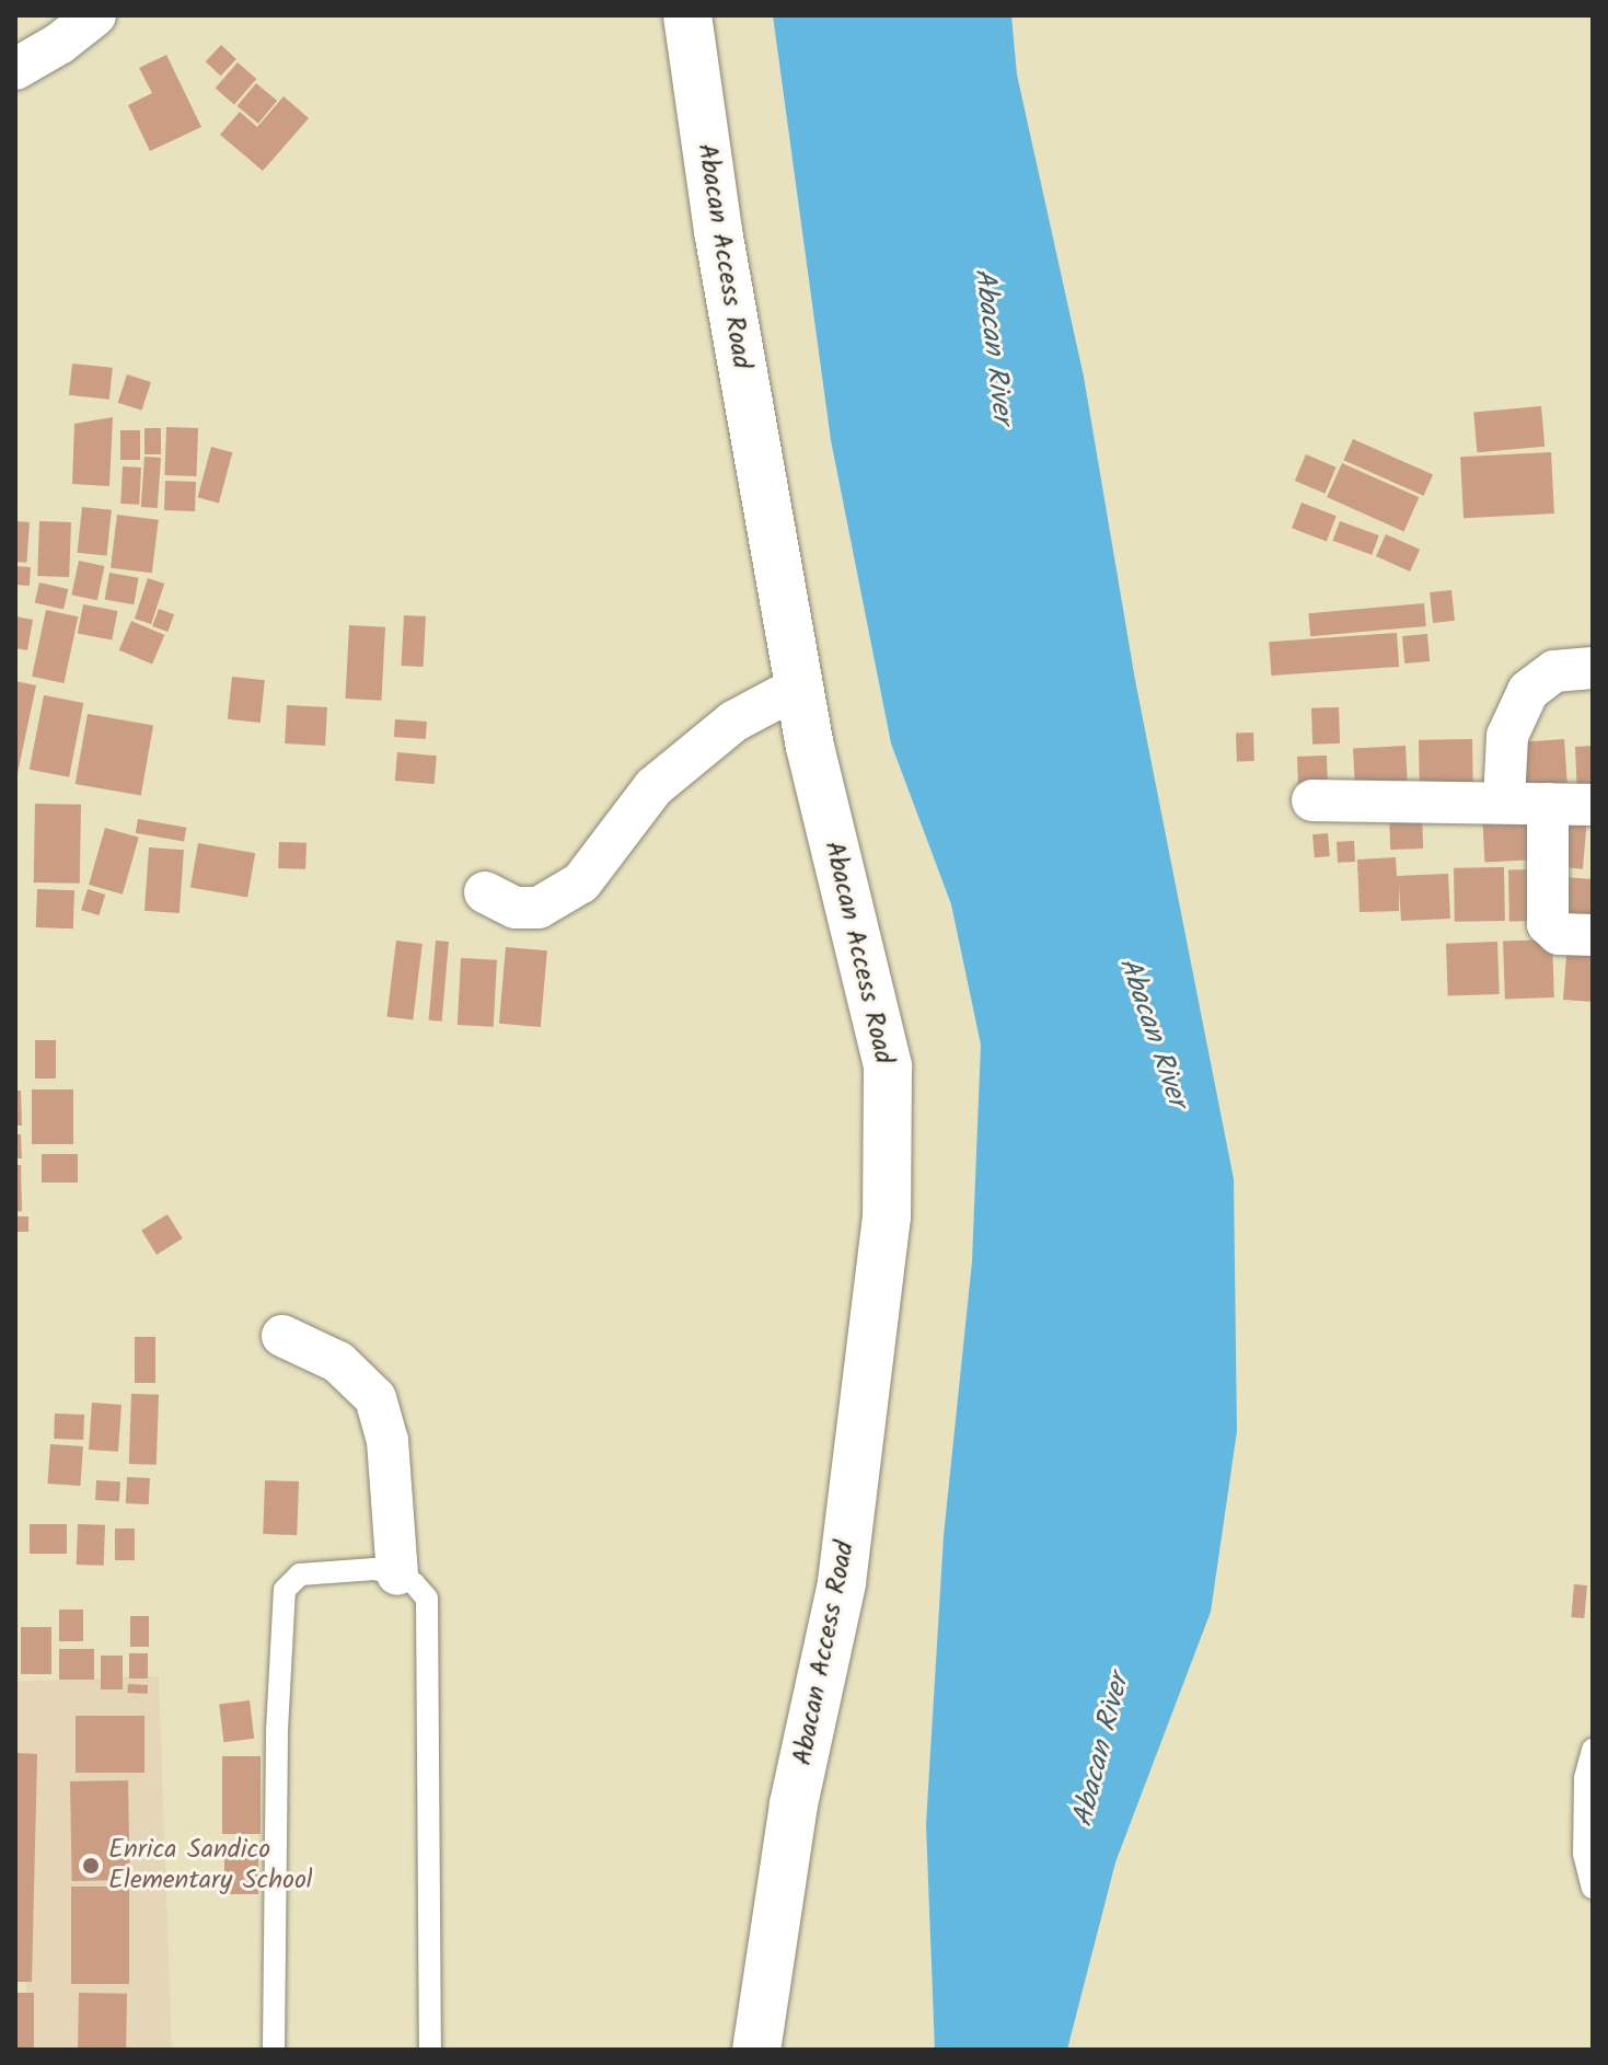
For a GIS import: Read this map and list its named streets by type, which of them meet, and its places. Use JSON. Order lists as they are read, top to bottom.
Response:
{
  "streets": {
    "street": ["Abacan Access Road"]
  },
  "water": ["Abacan River"],
  "places": ["Enrica Sandico Elementary School"]
}
